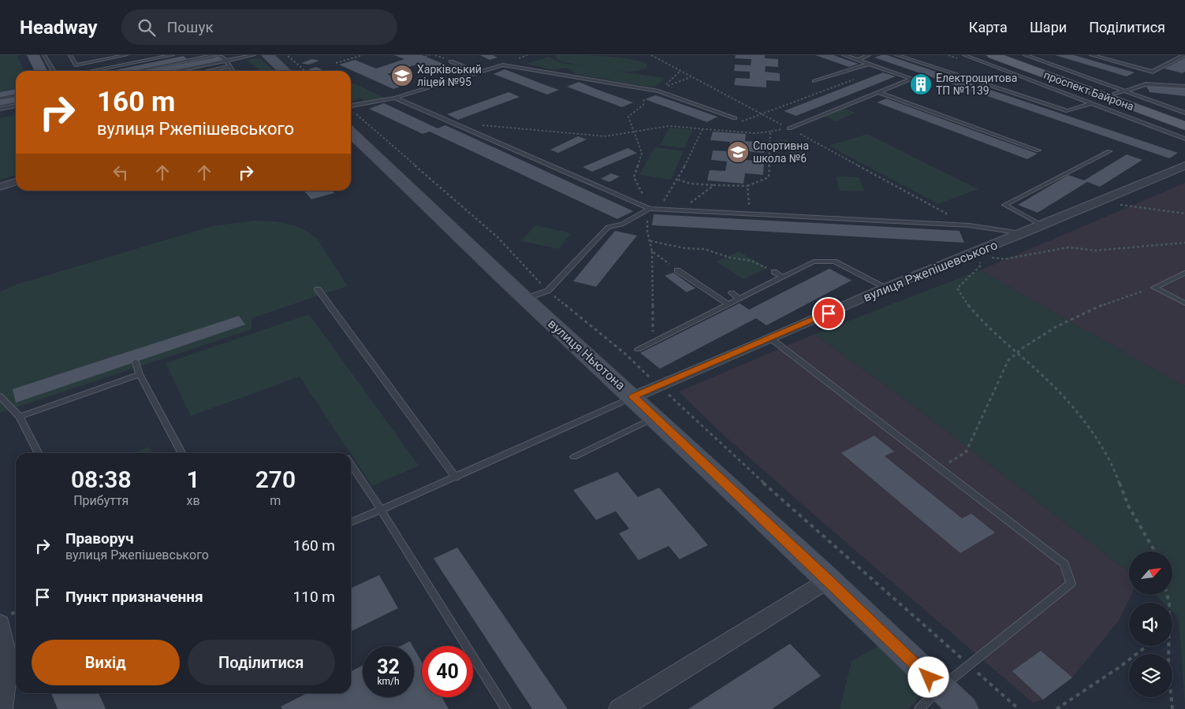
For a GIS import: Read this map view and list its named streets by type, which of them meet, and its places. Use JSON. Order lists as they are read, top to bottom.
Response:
{
  "streets": {
    "main road": ["проспект Байрона"],
    "street": ["вулиця Ржепішевського", "вулиця Ньютона"]
  },
  "crossings": [
    ["вулиця Ржепішевського", "вулиця Ньютона"]
  ],
  "places": {
    "school or university": ["Харківський ліцей №95", "Спортивна школа №6"],
    "building": ["Електрощитова ТП №1139"]
  },
  "north": "top right",
  "page": {
    "header": "Headway",
    "search": "Пошук",
    "nav": ["Карта", "Шари", "Поділитися"],
    "turn": ["160 m", "вулиця Ржепішевського"],
    "eta": [
      "08:38",
      "Прибуття",
      "1",
      "хв",
      "270",
      "m"
    ],
    "list": [
      {
        "name": "Праворуч",
        "note": "вулиця Ржепішевського",
        "value": "160 m"
      },
      {
        "name": "Пункт призначення",
        "value": "110 m"
      }
    ],
    "buttons": ["Вихід", "Поділитися"],
    "speed": "32 km/h",
    "limit": "40"
  }
}
